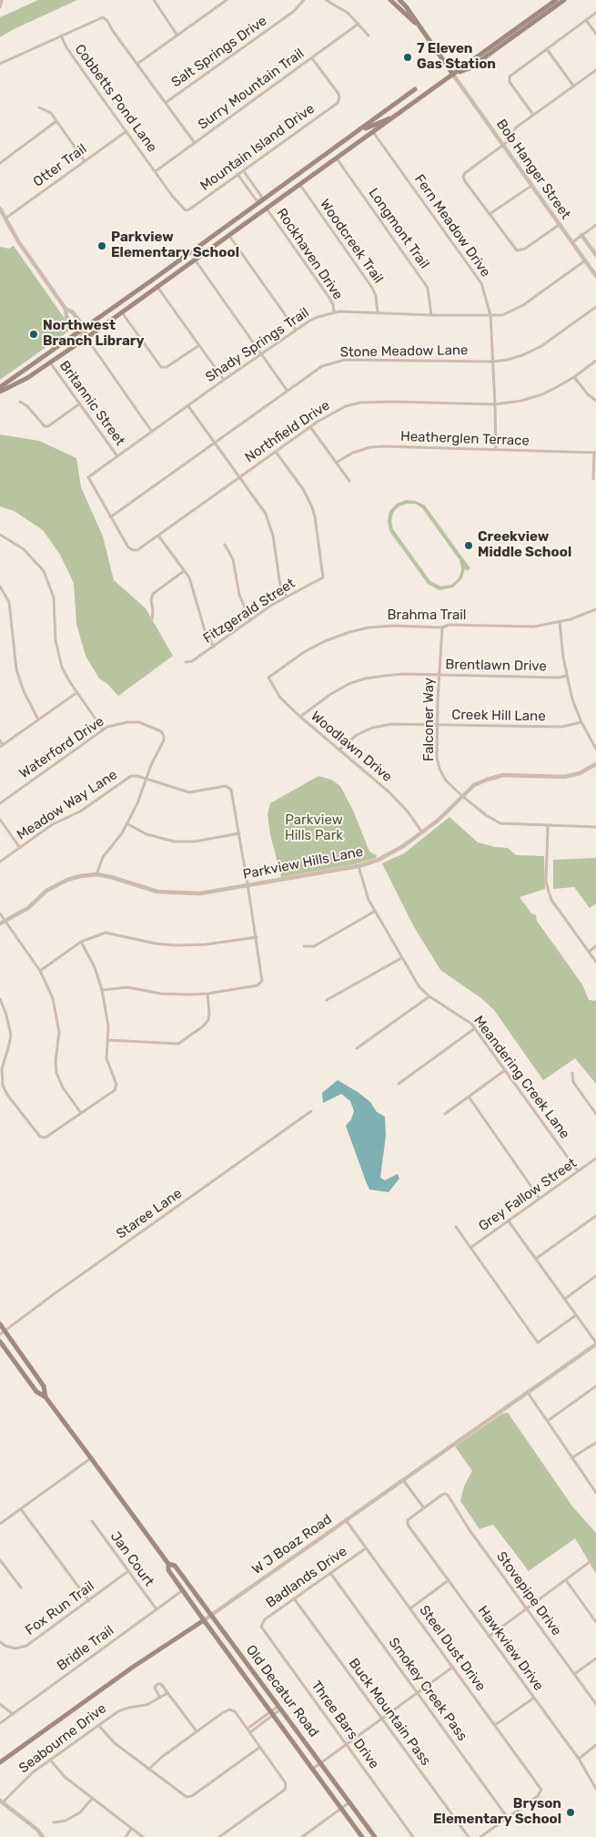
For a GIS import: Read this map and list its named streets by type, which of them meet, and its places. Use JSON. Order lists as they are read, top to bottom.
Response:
{
  "streets": {
    "main road": ["W J Boaz Road", "Old Decatur Road"],
    "street": [
      "Salt Springs Drive",
      "Surry Mountain Trail",
      "Cobbetts Pond Lane",
      "Mountain Island Drive",
      "Otter Trail",
      "Bob Hanger Street",
      "Fern Meadow Drive",
      "Longmont Trail",
      "Woodcreek Trail",
      "Rockhaven Drive",
      "Shady Springs Trail",
      "Stone Meadow Lane",
      "Britannic Street",
      "Northfield Drive",
      "Heatherglen Terrace",
      "Fitzgerald Street",
      "Brahma Trail",
      "Brentlawn Drive",
      "Creek Hill Lane",
      "Falconer Way",
      "Woodlawn Drive",
      "Waterford Drive",
      "Meadow Way Lane",
      "Parkview Hills Lane",
      "Meandering Creek Lane",
      "Grey Fallow Street",
      "Staree Lane",
      "Jan Court",
      "Badlands Drive",
      "Stovepipe Drive",
      "Fox Run Trail",
      "Bridle Trail",
      "Steel Dust Drive",
      "Hawkview Drive",
      "Smokey Creek Pass",
      "Buck Mountain Pass",
      "Three Bars Drive",
      "Seabourne Drive"
    ]
  },
  "crossings": [
    ["Surry Mountain Trail", "Cobbetts Pond Lane"],
    ["Surry Mountain Trail", "Mountain Island Drive"],
    ["Cobbetts Pond Lane", "Mountain Island Drive"],
    ["Cobbetts Pond Lane", "Otter Trail"],
    ["Mountain Island Drive", "Rockhaven Drive"],
    ["Bob Hanger Street", "Shady Springs Trail"],
    ["Fern Meadow Drive", "Shady Springs Trail"],
    ["Fern Meadow Drive", "Stone Meadow Lane"],
    ["Fern Meadow Drive", "Northfield Drive"],
    ["Fern Meadow Drive", "Heatherglen Terrace"],
    ["Longmont Trail", "Shady Springs Trail"],
    ["Woodcreek Trail", "Shady Springs Trail"],
    ["Rockhaven Drive", "Shady Springs Trail"],
    ["Shady Springs Trail", "Stone Meadow Lane"],
    ["Shady Springs Trail", "Britannic Street"],
    ["Shady Springs Trail", "Northfield Drive"],
    ["Stone Meadow Lane", "Northfield Drive"],
    ["Northfield Drive", "Fitzgerald Street"],
    ["Brahma Trail", "Falconer Way"],
    ["Brahma Trail", "Woodlawn Drive"],
    ["Brentlawn Drive", "Falconer Way"],
    ["Brentlawn Drive", "Woodlawn Drive"],
    ["Creek Hill Lane", "Falconer Way"],
    ["Creek Hill Lane", "Woodlawn Drive"],
    ["Falconer Way", "Parkview Hills Lane"],
    ["Woodlawn Drive", "Parkview Hills Lane"],
    ["Waterford Drive", "Meadow Way Lane"],
    ["Parkview Hills Lane", "Meandering Creek Lane"],
    ["Meandering Creek Lane", "Grey Fallow Street"],
    ["Staree Lane", "Old Decatur Road"],
    ["W J Boaz Road", "Steel Dust Drive"],
    ["W J Boaz Road", "Old Decatur Road"],
    ["Jan Court", "Fox Run Trail"],
    ["Jan Court", "Bridle Trail"],
    ["Badlands Drive", "Steel Dust Drive"],
    ["Badlands Drive", "Smokey Creek Pass"],
    ["Badlands Drive", "Buck Mountain Pass"],
    ["Badlands Drive", "Three Bars Drive"],
    ["Stovepipe Drive", "Hawkview Drive"],
    ["Bridle Trail", "Old Decatur Road"],
    ["Steel Dust Drive", "Smokey Creek Pass"]
  ],
  "parks": ["Parkview Hills Park"],
  "places": [
    "7 Eleven Gas Station",
    "Parkview Elementary School",
    "Northwest Branch Library",
    "Creekview Middle School",
    "Bryson Elementary School"
  ]
}
